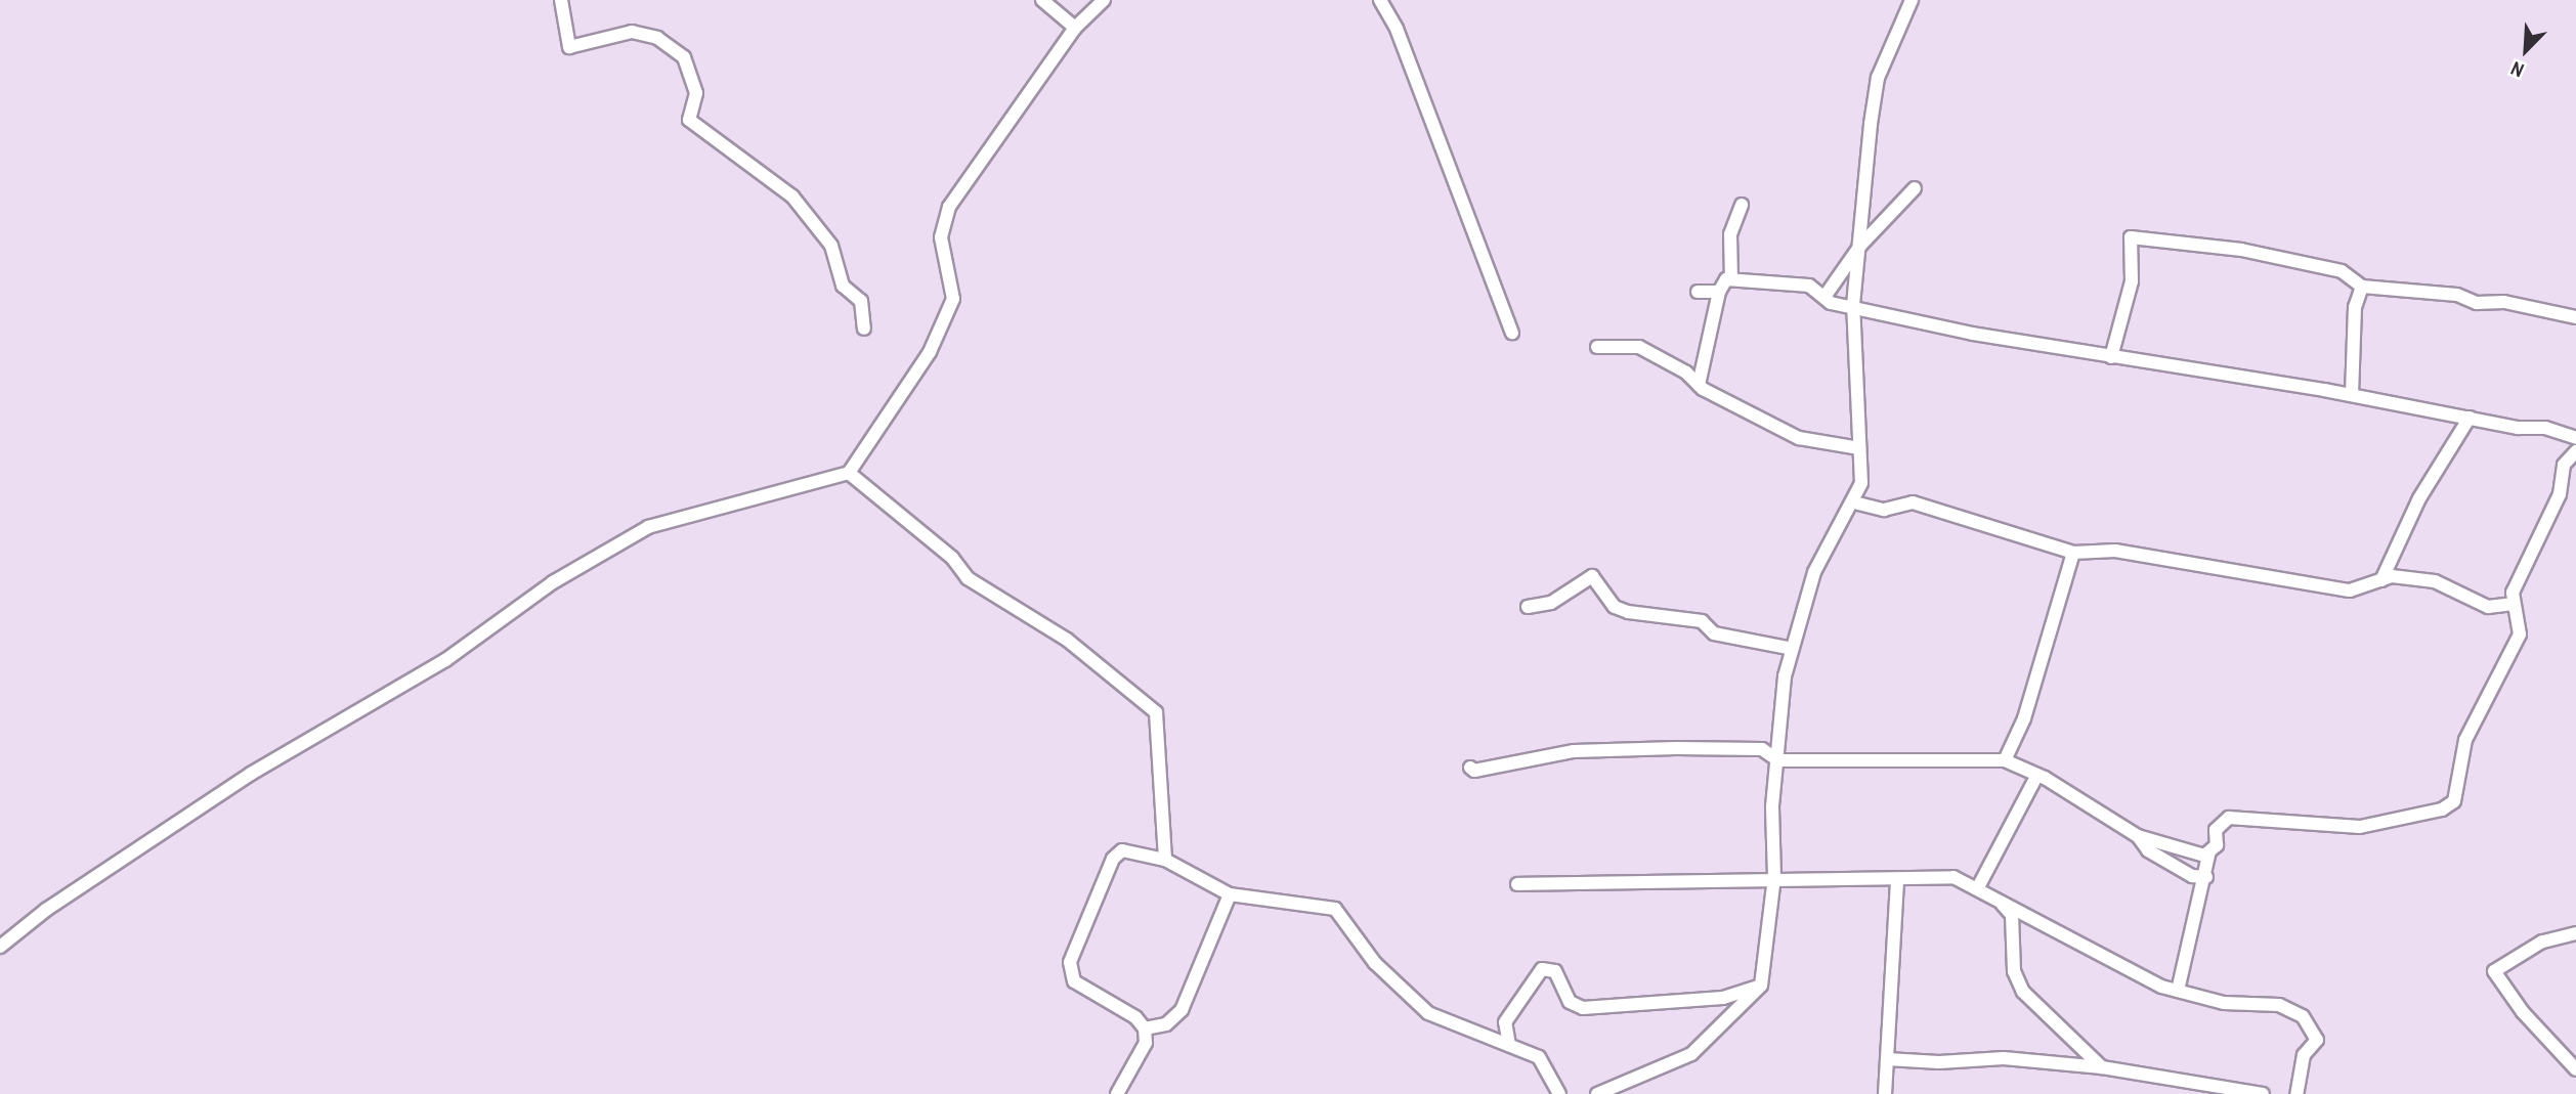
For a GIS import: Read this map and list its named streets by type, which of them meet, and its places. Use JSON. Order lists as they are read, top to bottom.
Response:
{
  "north": "bottom left"
}
